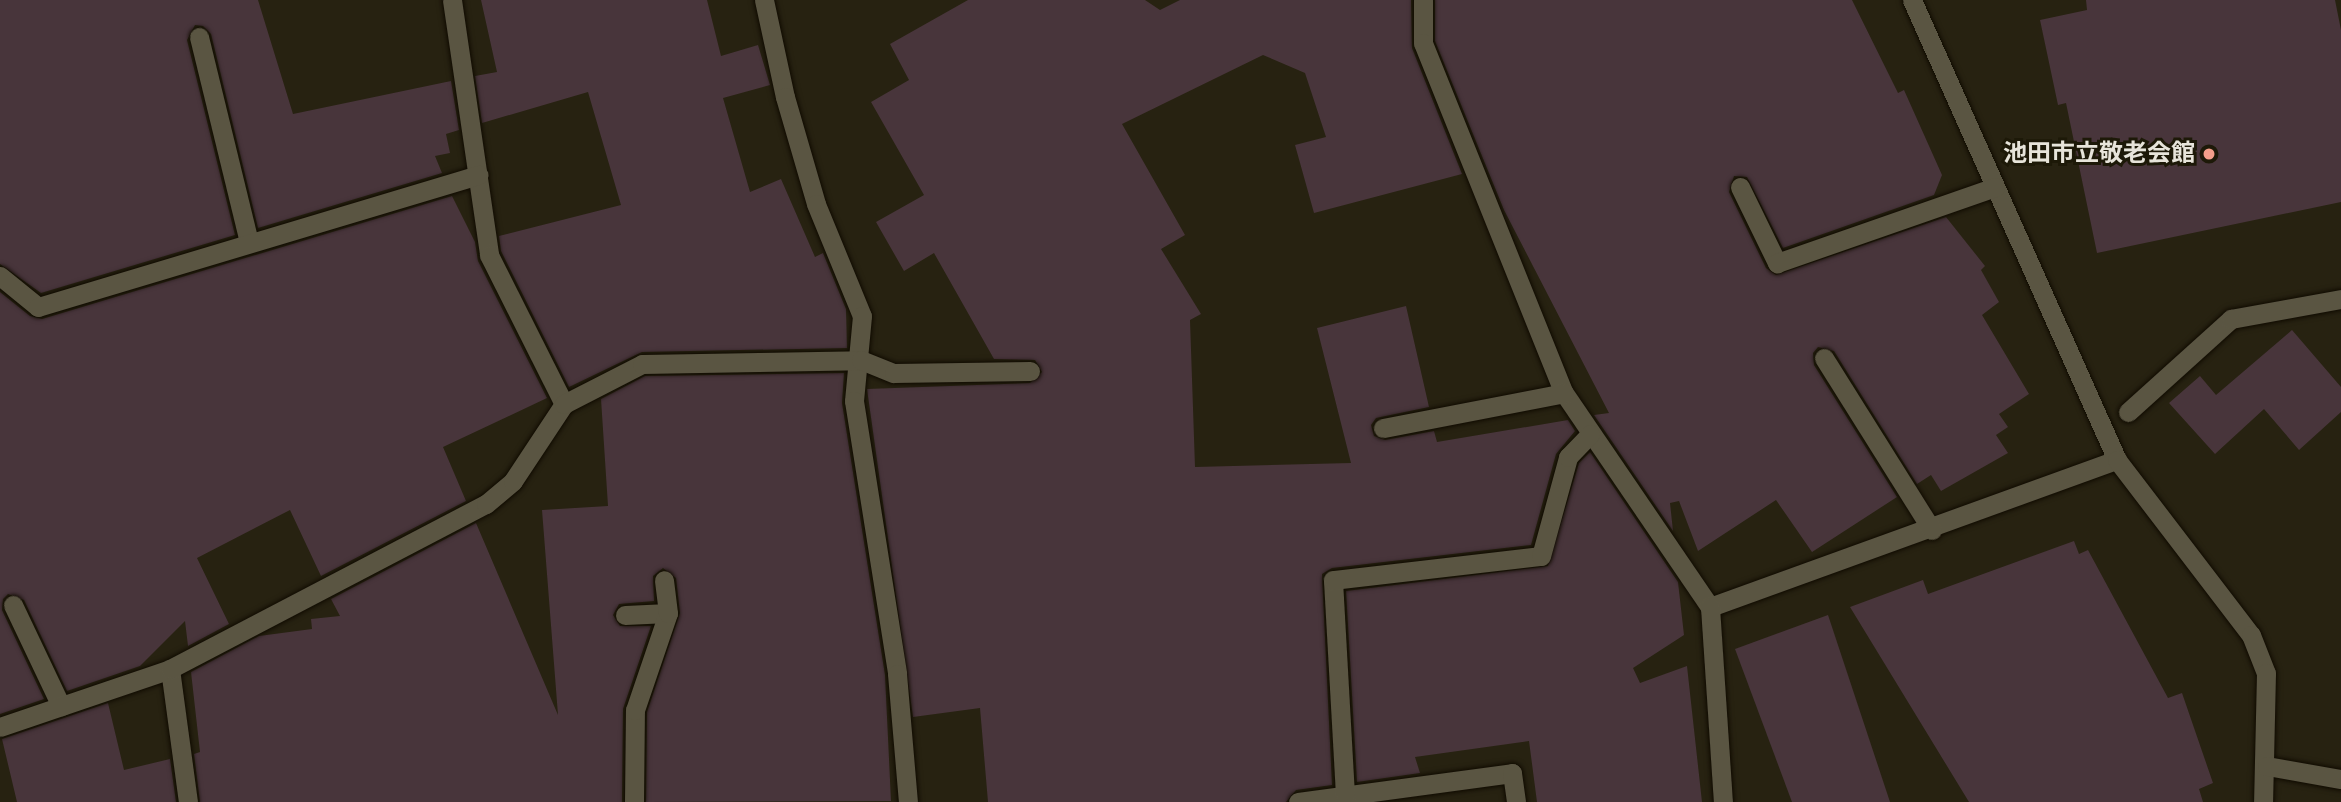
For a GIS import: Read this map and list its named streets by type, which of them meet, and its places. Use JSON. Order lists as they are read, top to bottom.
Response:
{
  "places": ["池田市立敬老会館"]
}
